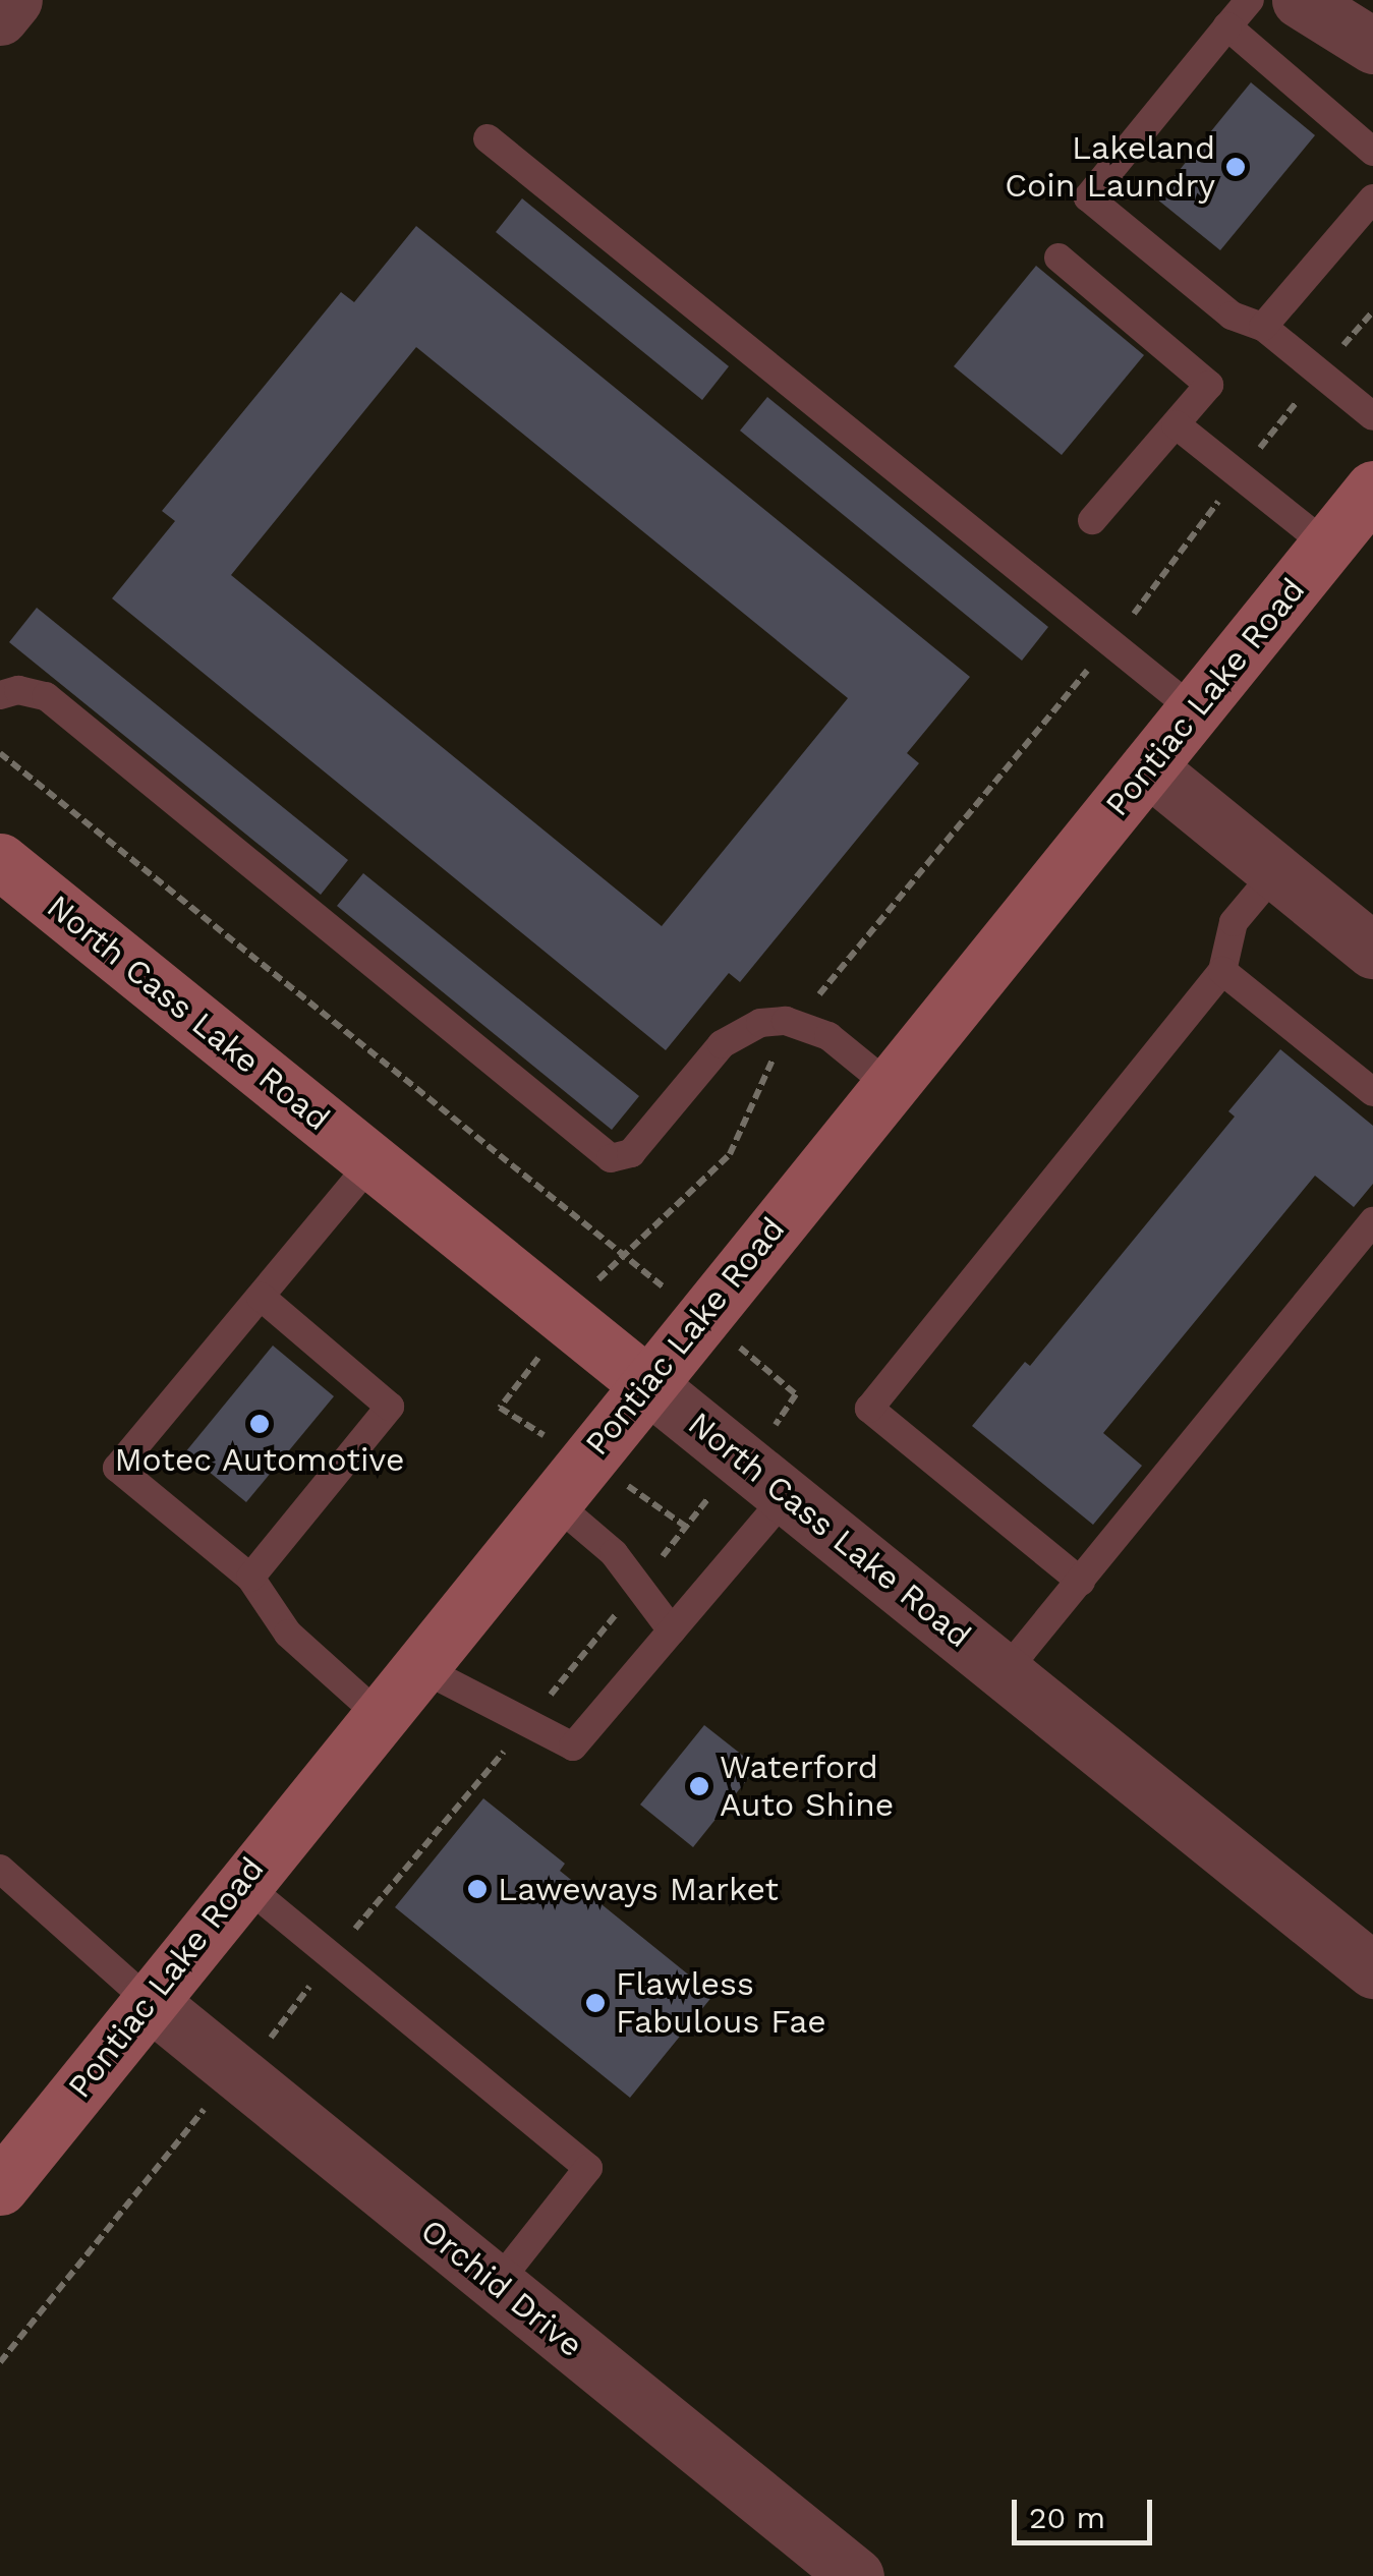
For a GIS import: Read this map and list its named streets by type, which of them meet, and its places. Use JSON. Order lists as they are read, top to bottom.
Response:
{
  "streets": {
    "main road": ["Pontiac Lake Road", "North Cass Lake Road"],
    "street": ["Orchid Drive"]
  },
  "crossings": [
    ["Pontiac Lake Road", "North Cass Lake Road"],
    ["Pontiac Lake Road", "Orchid Drive"]
  ],
  "places": [
    "Lakeland Coin Laundry",
    "Motec Automotive",
    "Waterford Auto Shine",
    "Laweways Market",
    "Flawless Fabulous Fae"
  ],
  "scale_bar": "20 m"
}
